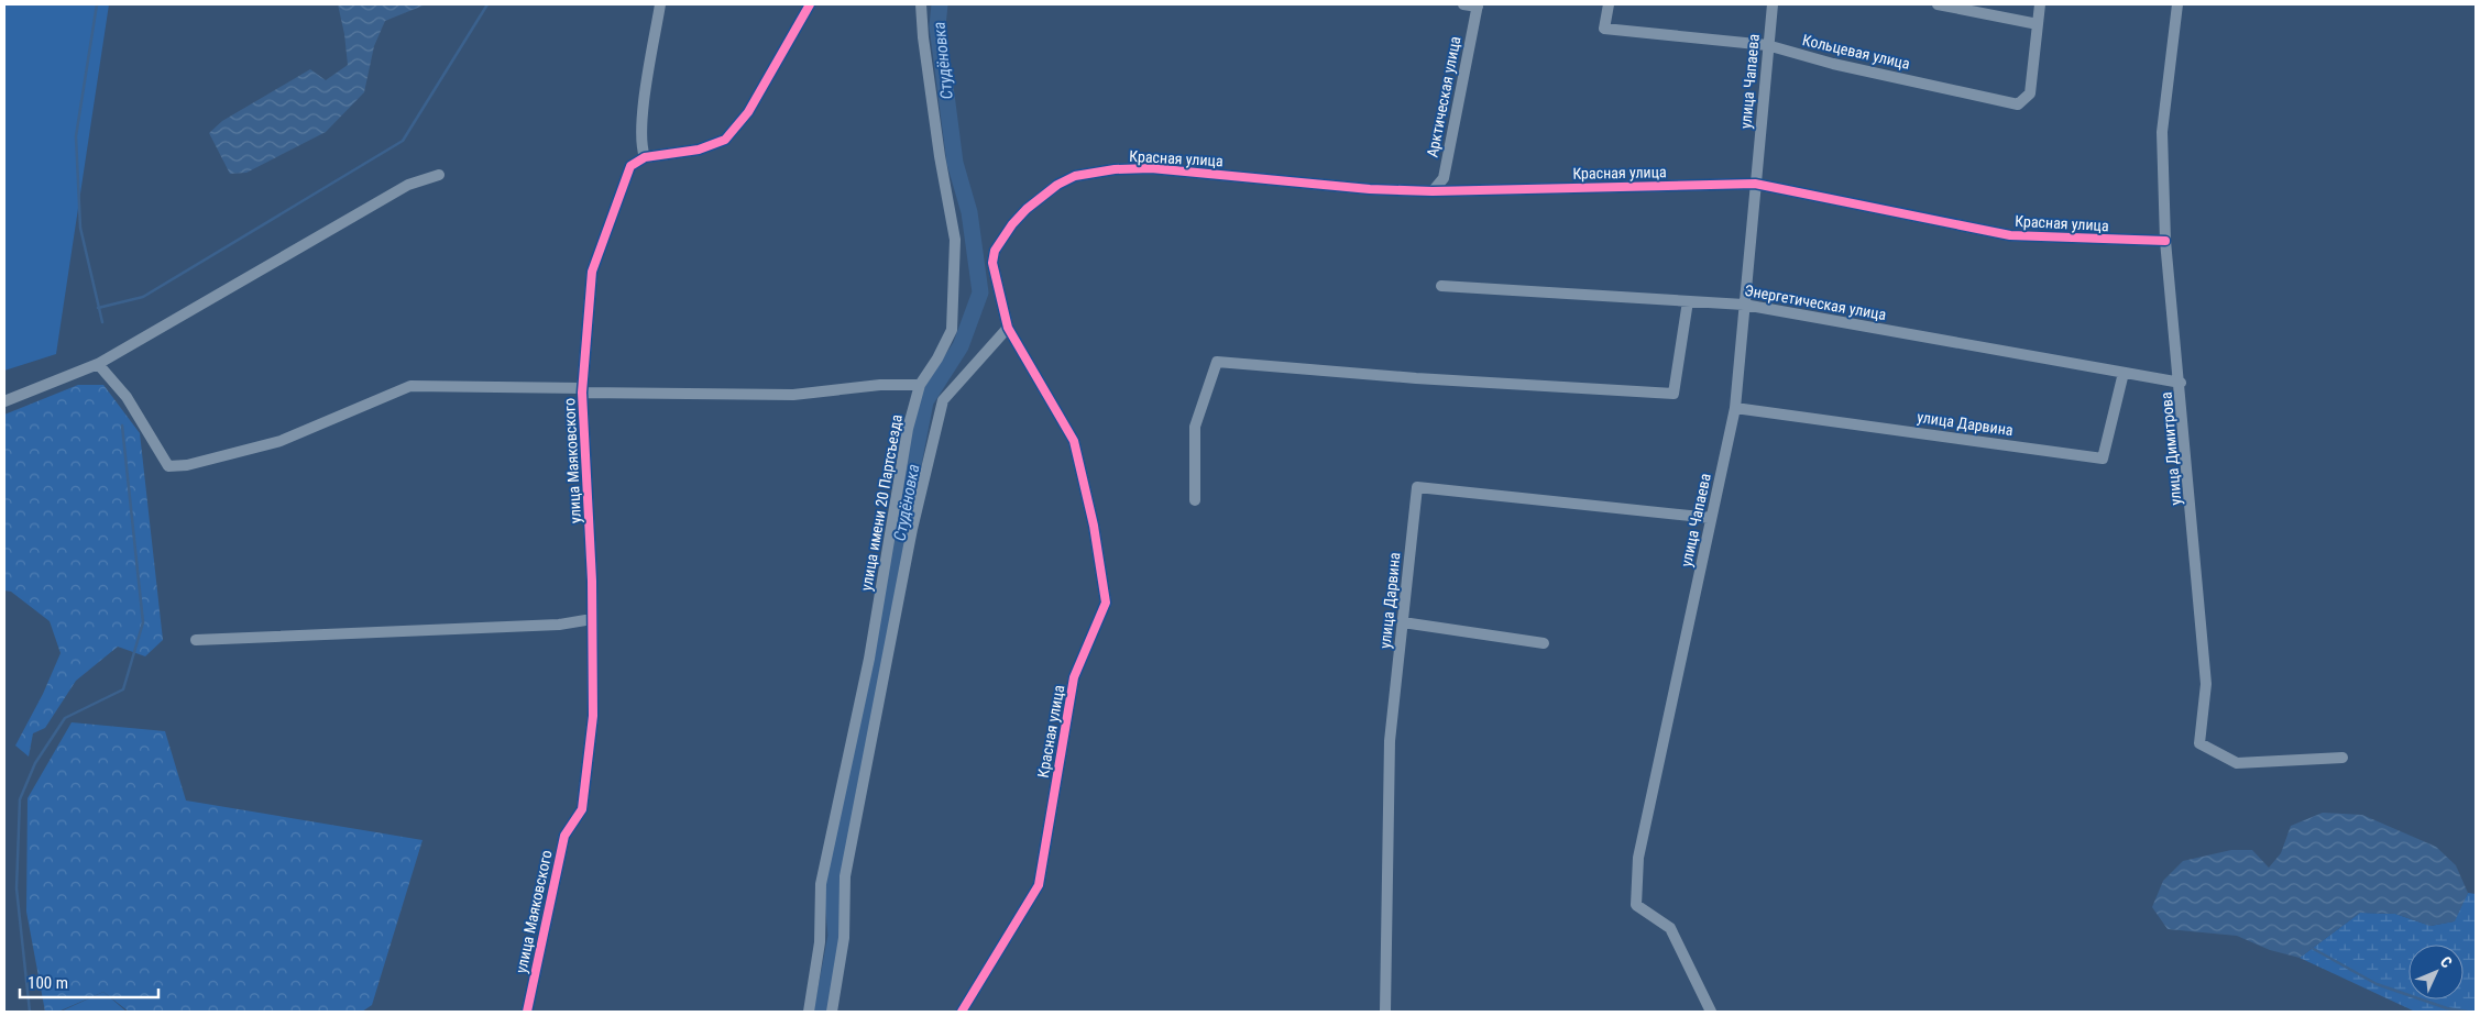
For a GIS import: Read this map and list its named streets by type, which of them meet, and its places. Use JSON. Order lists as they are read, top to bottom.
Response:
{
  "streets": {
    "street": [
      "Кольцевая улица",
      "улица Чапаева",
      "Арктическая улица",
      "Красная улица",
      "Энергетическая улица",
      "улица Дарвина",
      "улица Димитрова",
      "улица Маяковского",
      "улица имени 20 Партсъезда"
    ]
  },
  "crossings": [
    ["Кольцевая улица", "улица Чапаева"],
    ["улица Чапаева", "Красная улица"],
    ["улица Чапаева", "Энергетическая улица"],
    ["улица Чапаева", "улица Дарвина"],
    ["Арктическая улица", "Красная улица"],
    ["Красная улица", "улица Димитрова"],
    ["Энергетическая улица", "улица Дарвина"],
    ["Энергетическая улица", "улица Димитрова"],
    ["улица Маяковского", "улица имени 20 Партсъезда"]
  ],
  "water": ["Студёновка"],
  "scale_bar": "100 m",
  "north": "top right"
}
